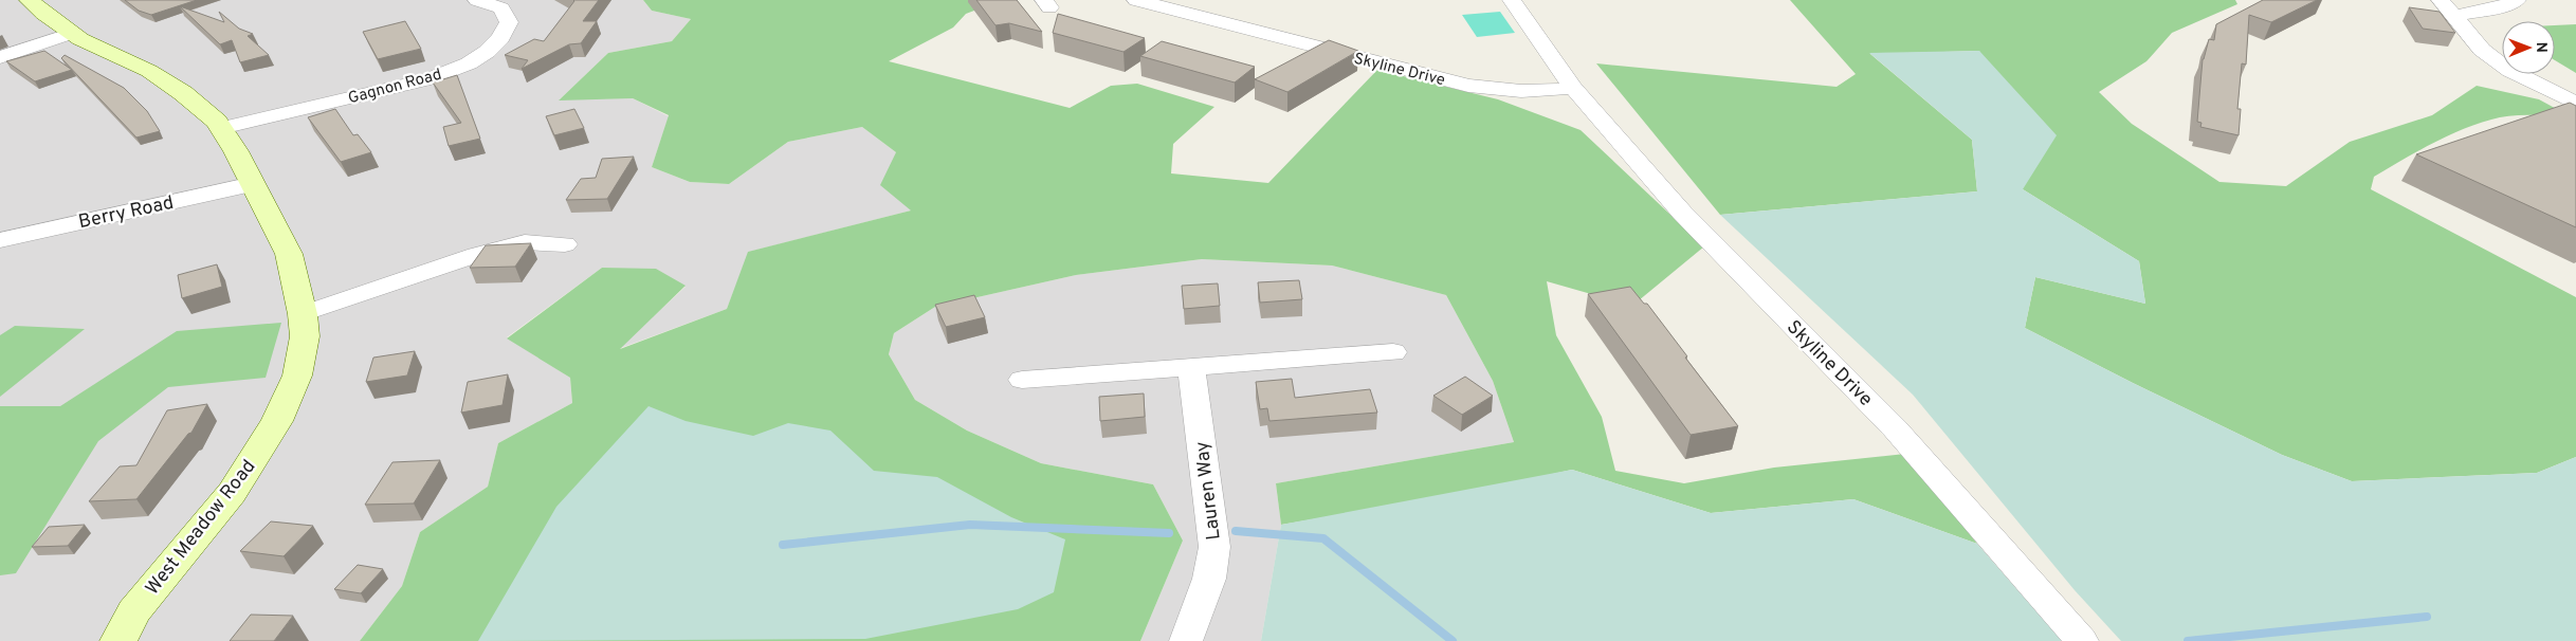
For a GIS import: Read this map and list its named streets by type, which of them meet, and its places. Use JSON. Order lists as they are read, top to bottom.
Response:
{
  "streets": {
    "street": [
      "Skyline Drive",
      "Gagnon Road",
      "Berry Road",
      "Lauren Way",
      "West Meadow Road"
    ]
  },
  "crossings": [
    ["Gagnon Road", "West Meadow Road"],
    ["Berry Road", "West Meadow Road"]
  ],
  "north": "right"
}
